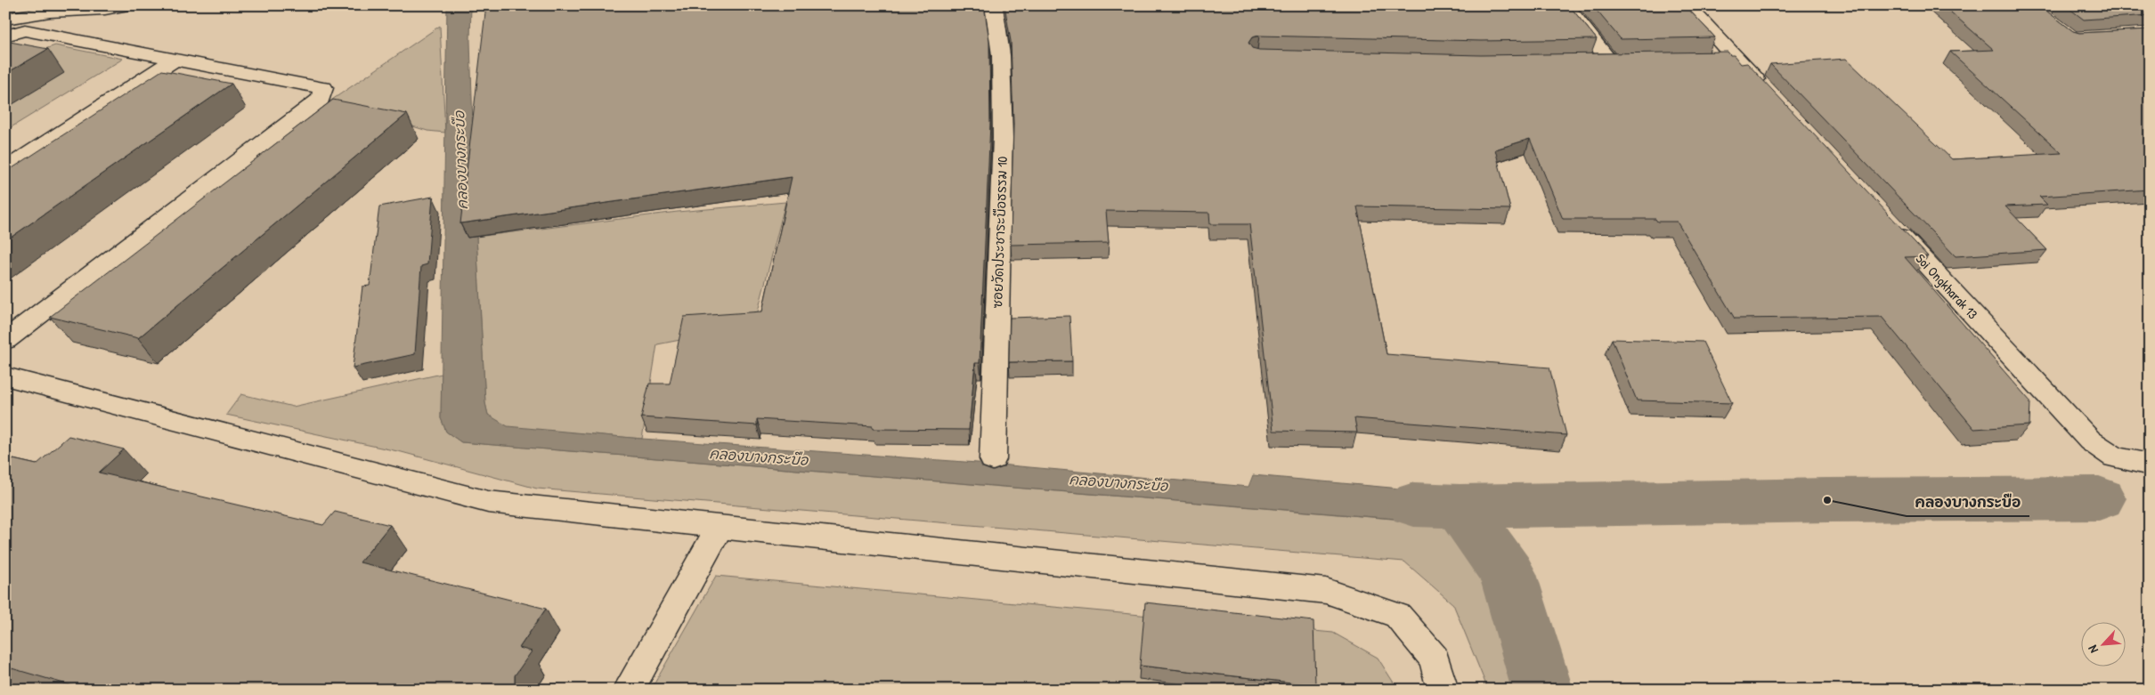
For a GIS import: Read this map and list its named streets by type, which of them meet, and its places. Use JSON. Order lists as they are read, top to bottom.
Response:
{
  "streets": {
    "street": ["ซอยวัดประชาระบือธรรม 10", "Soi Ongkharak 13"]
  },
  "water": ["คลองบางกระบือ"],
  "places": ["คลองบางกระบือ"],
  "north": "bottom left"
}
